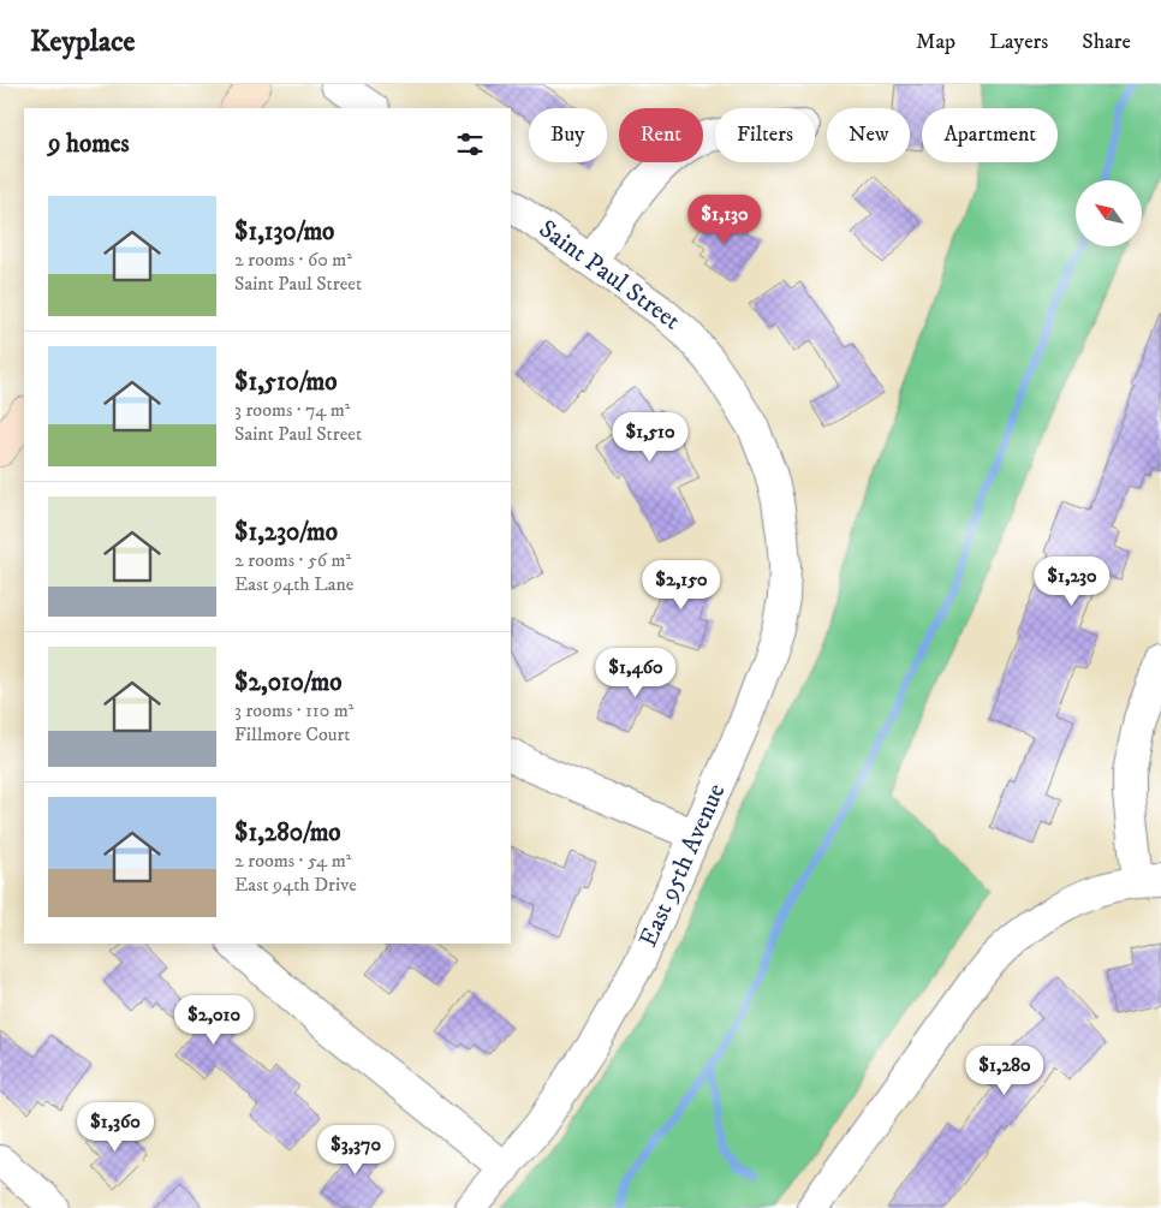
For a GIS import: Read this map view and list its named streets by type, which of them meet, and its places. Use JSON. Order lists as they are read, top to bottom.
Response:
{
  "streets": {
    "street": ["Saint Paul Street", "East 95th Avenue"]
  },
  "crossings": [
    ["Saint Paul Street", "East 95th Avenue"]
  ],
  "north": "top left",
  "page": {
    "header": "Keyplace",
    "nav": ["Map", "Layers", "Share"],
    "chip": [
      "Buy",
      "Rent",
      "Filters",
      "New",
      "Apartment"
    ],
    "heading": "9 homes",
    "list": [
      {
        "name": "$1,130/mo",
        "note": "2 rooms · 60 m² · Saint Paul Street"
      },
      {
        "name": "$1,510/mo",
        "note": "3 rooms · 74 m² · Saint Paul Street"
      },
      {
        "name": "$1,230/mo",
        "note": "2 rooms · 56 m² · East 94th Lane"
      },
      {
        "name": "$2,010/mo",
        "note": "3 rooms · 110 m² · Fillmore Court"
      },
      {
        "name": "$1,280/mo",
        "note": "2 rooms · 54 m² · East 94th Drive"
      }
    ],
    "price": [
      "$1,130",
      "$1,510",
      "$1,230",
      "$2,150",
      "$1,460",
      "$2,010",
      "$1,280",
      "$1,360",
      "$3,370"
    ]
  }
}
